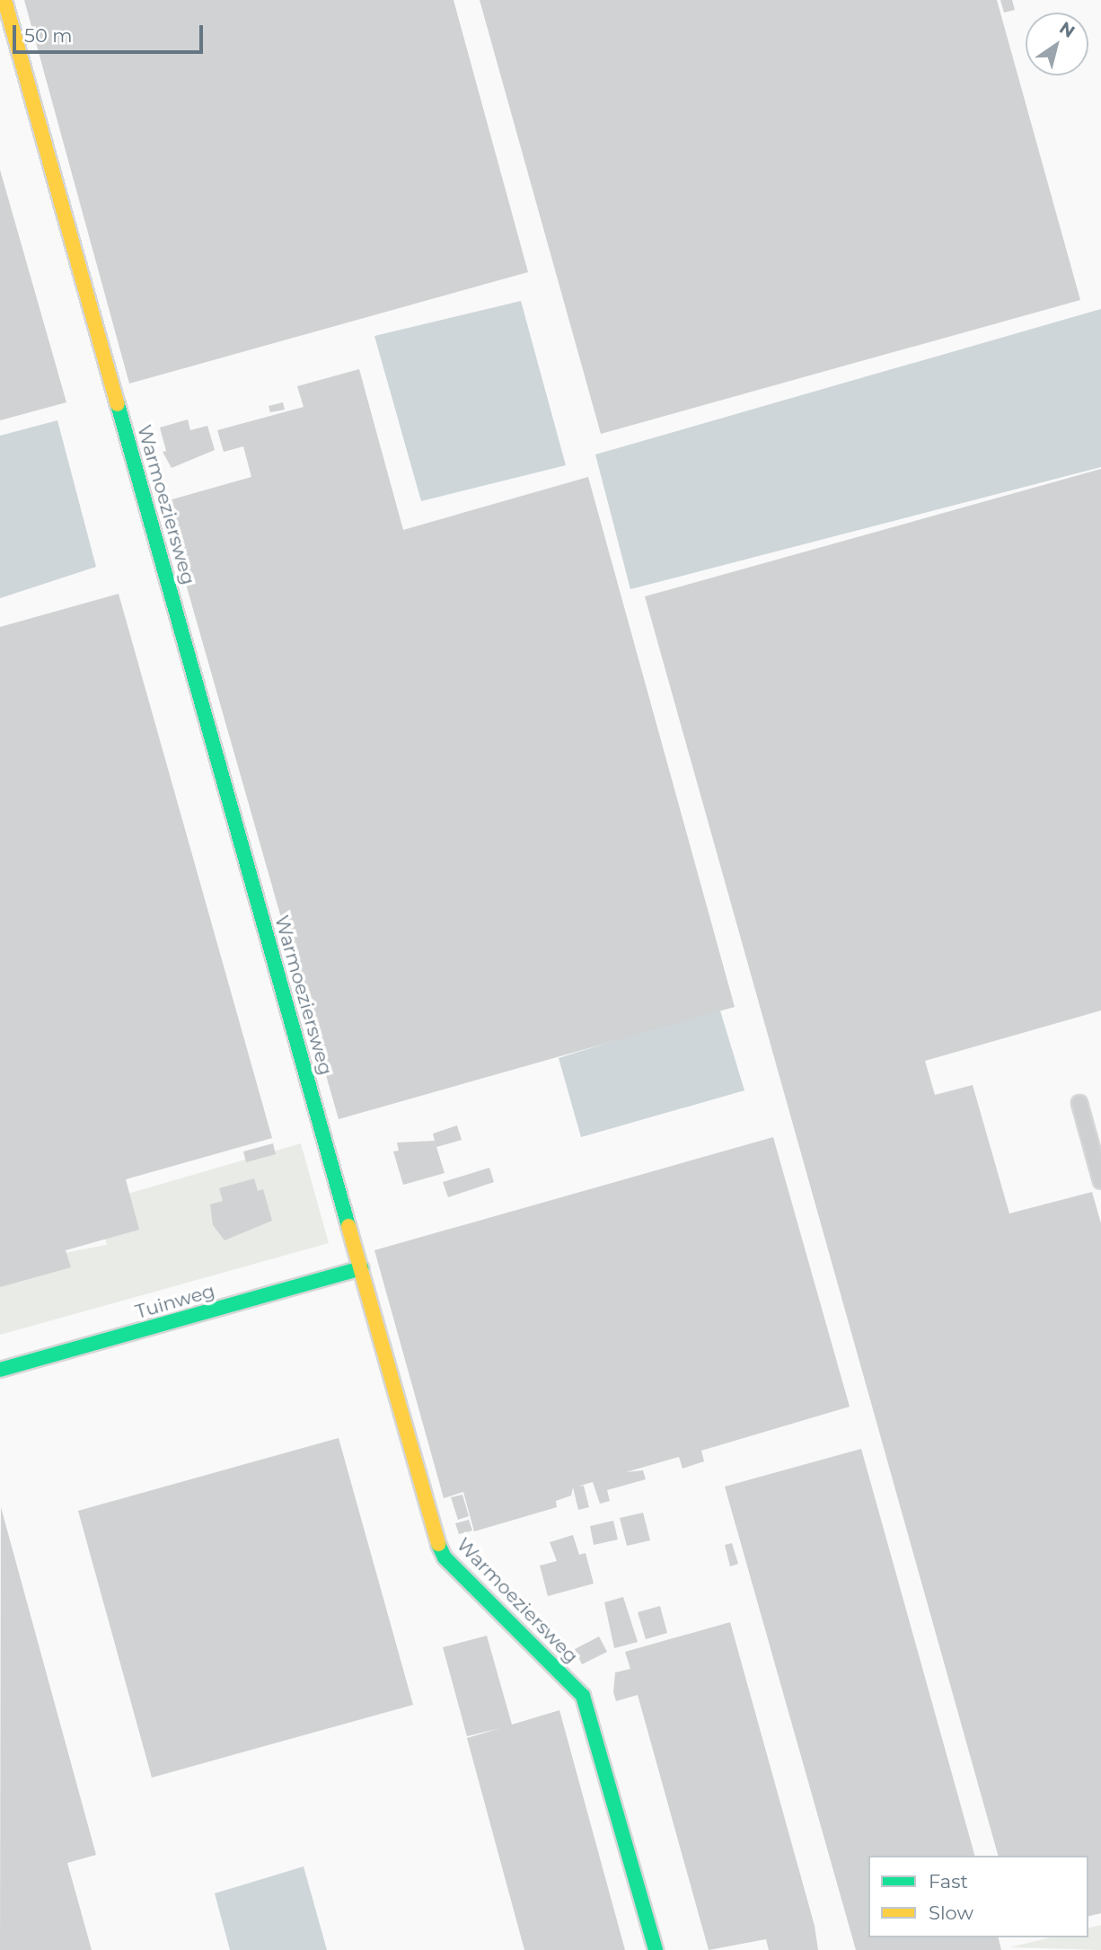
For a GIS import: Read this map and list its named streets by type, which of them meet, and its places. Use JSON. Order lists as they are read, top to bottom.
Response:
{
  "streets": {
    "street": ["Warmoeziersweg", "Tuinweg"]
  },
  "crossings": [
    ["Warmoeziersweg", "Tuinweg"]
  ],
  "legend": ["Fast", "Slow"],
  "scale_bar": "50 m",
  "north": "top right"
}
